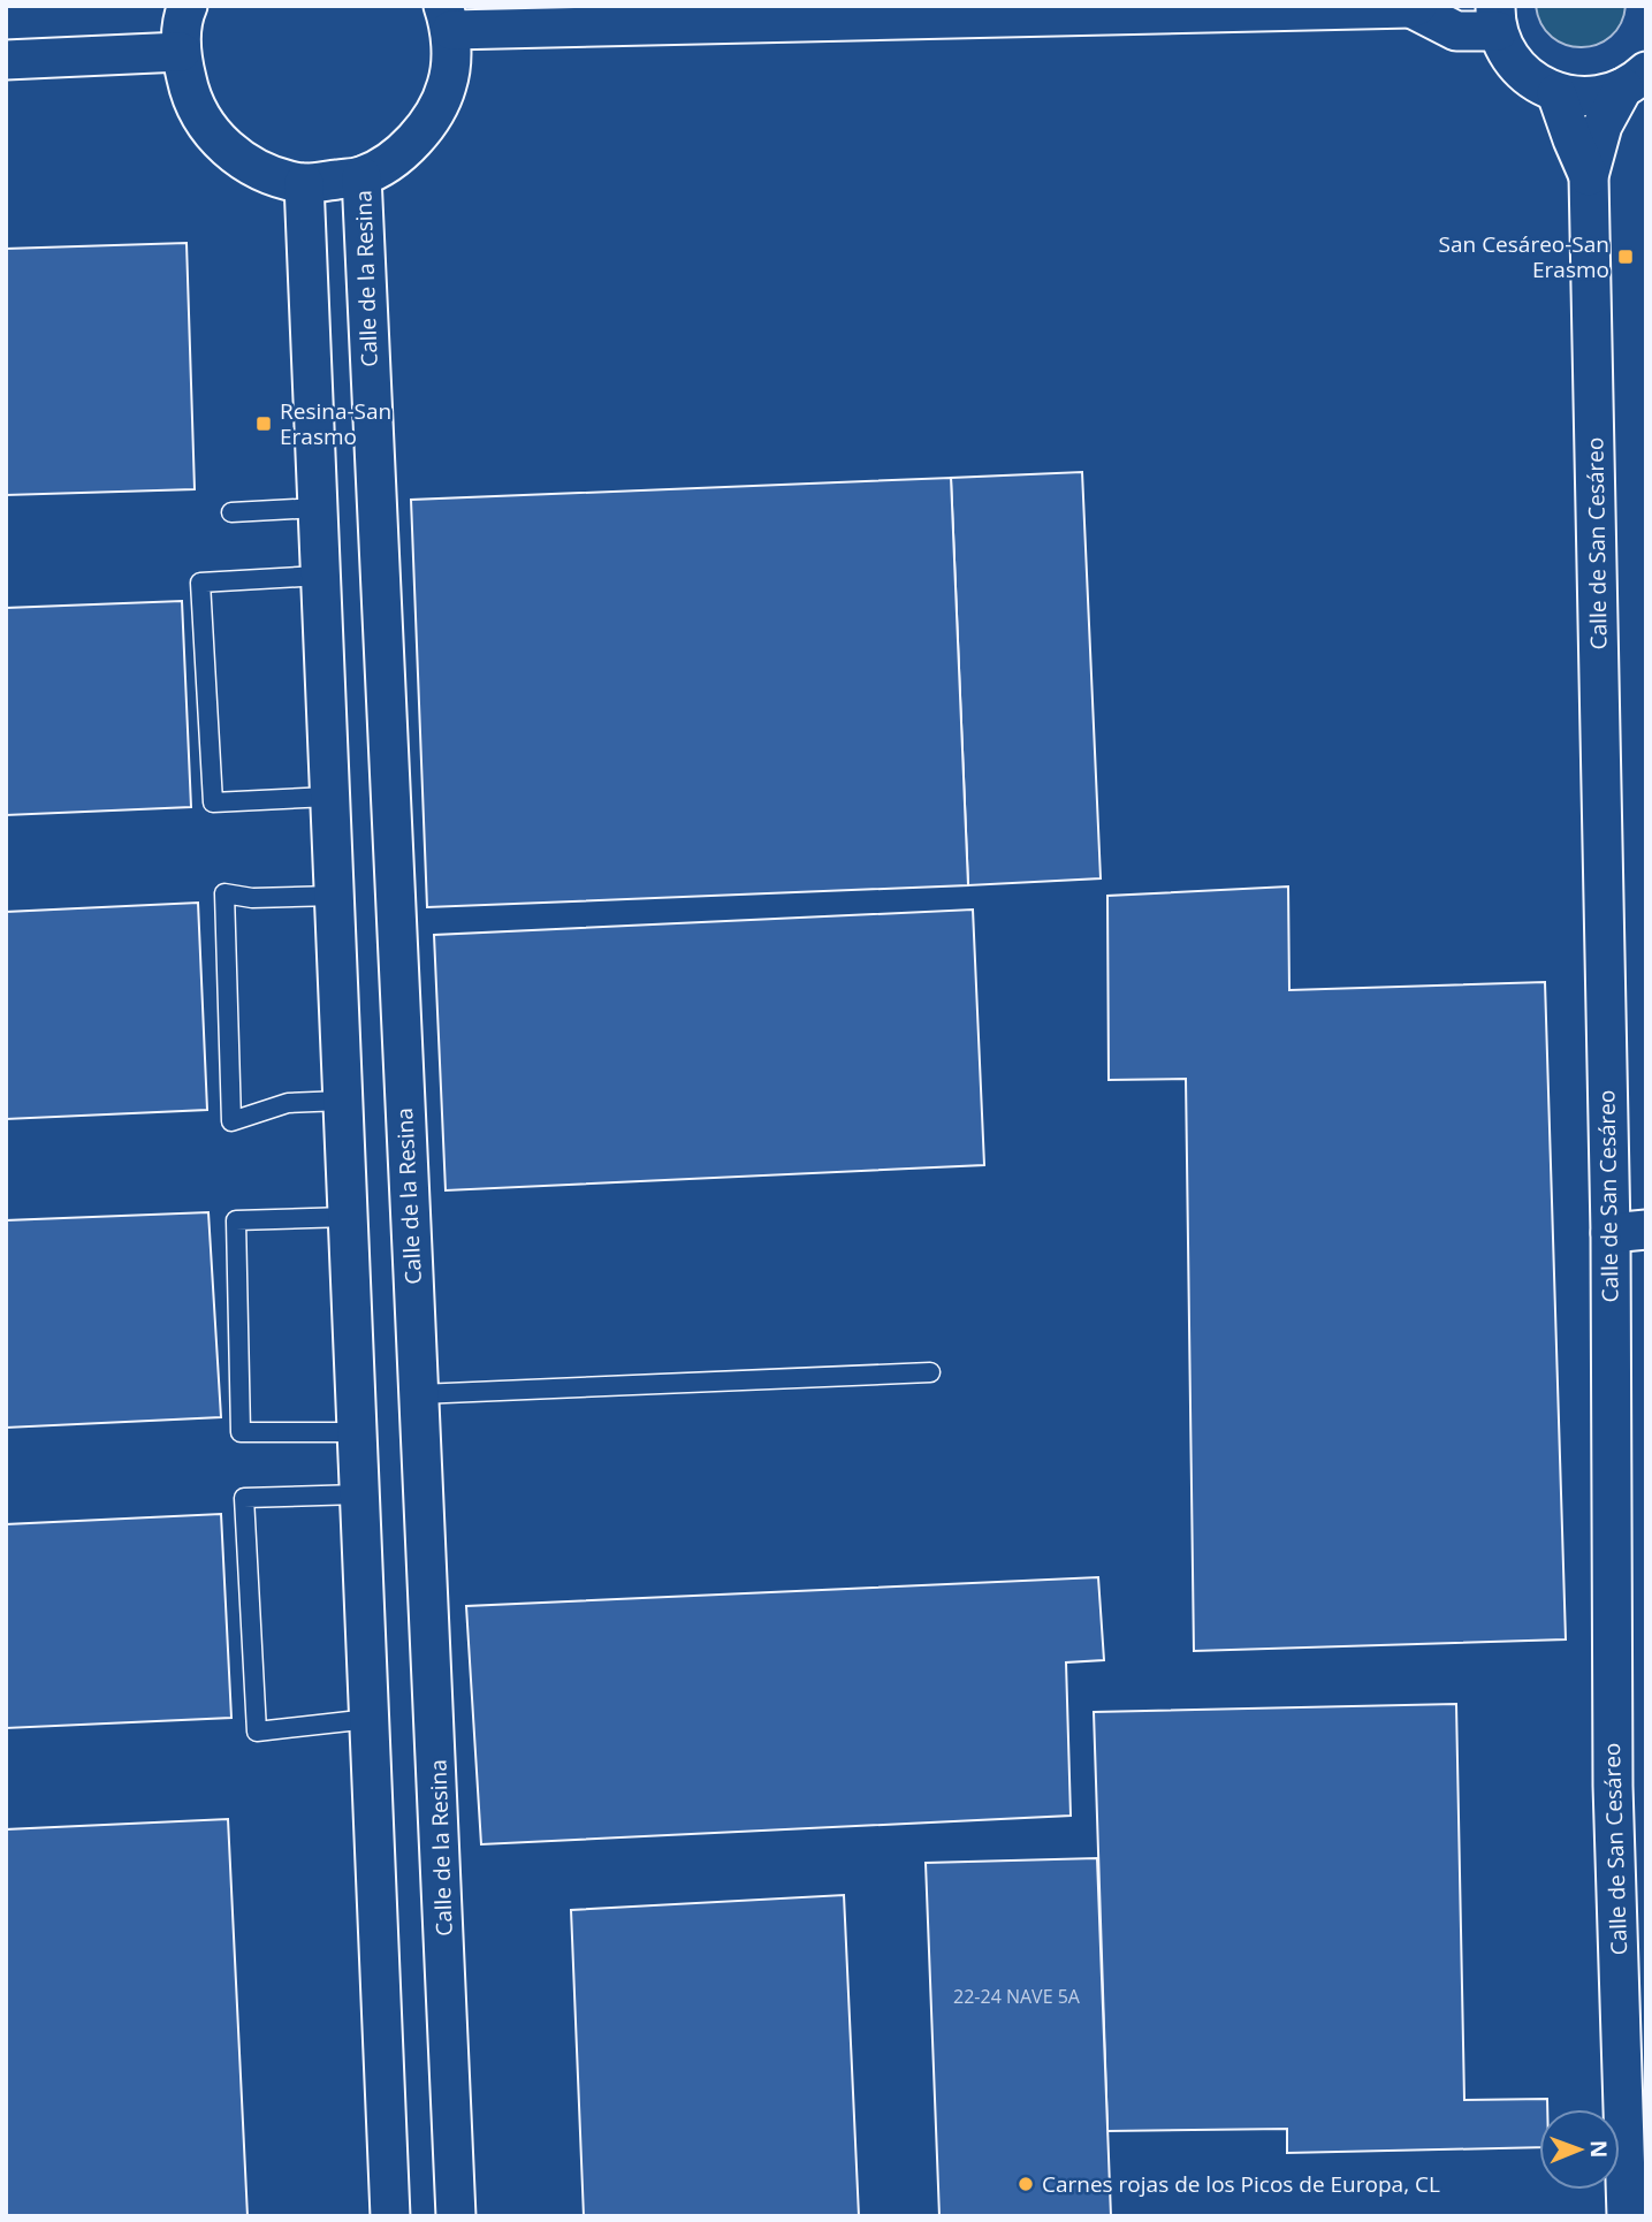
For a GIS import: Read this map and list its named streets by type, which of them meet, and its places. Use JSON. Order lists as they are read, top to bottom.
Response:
{
  "streets": {
    "street": ["Calle de la Resina", "Calle de San Cesáreo"]
  },
  "places": {
    "transit": ["San Cesáreo-San Erasmo", "Resina-San Erasmo"],
    "other": ["Carnes rojas de los Picos de Europa, CL"]
  },
  "house_numbers": ["22-24 NAVE 5A"],
  "north": "right"
}
